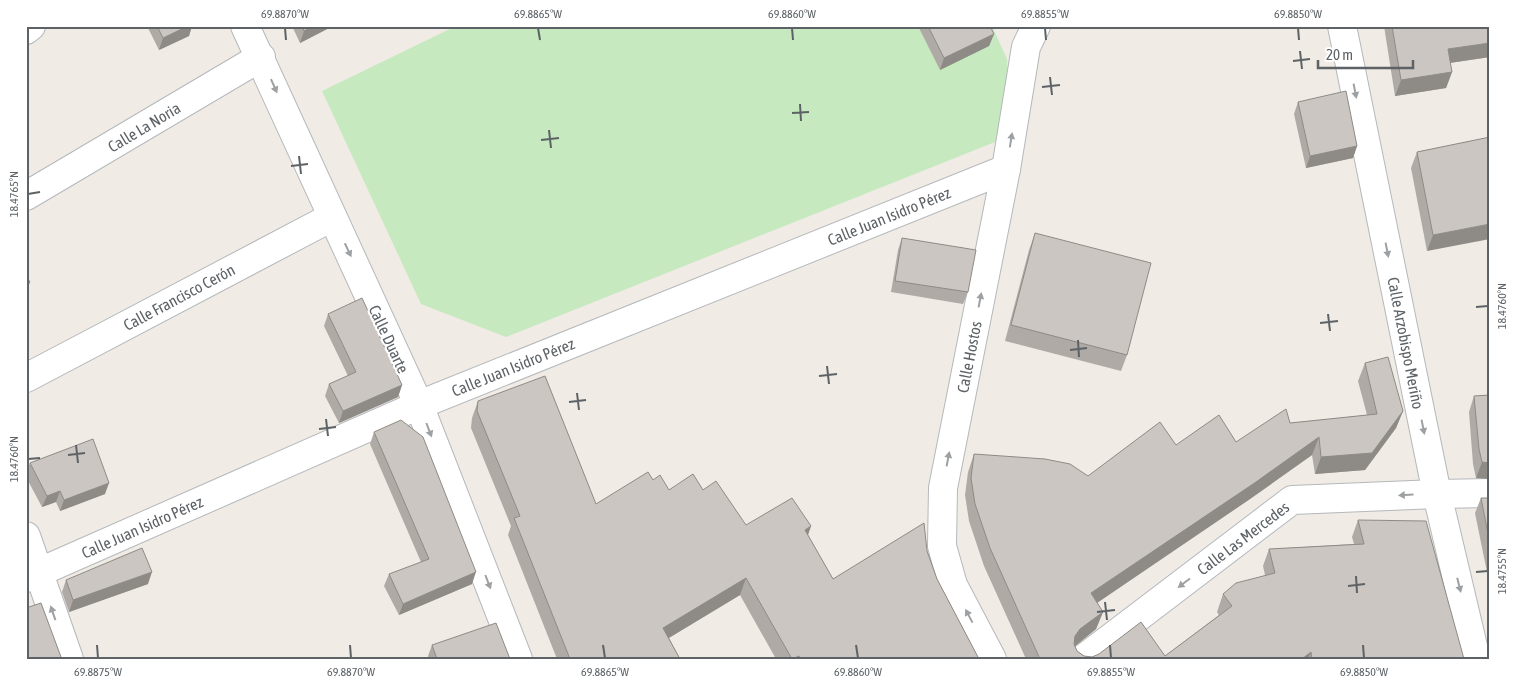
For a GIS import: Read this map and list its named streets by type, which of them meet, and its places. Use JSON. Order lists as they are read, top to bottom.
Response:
{
  "streets": {
    "street": [
      "Calle La Noria",
      "Calle Juan Isidro Pérez",
      "Calle Francisco Cerón",
      "Calle Duarte",
      "Calle Arzobispo Meriño",
      "Calle Hostos",
      "Calle Las Mercedes"
    ]
  },
  "crossings": [
    ["Calle La Noria", "Calle Duarte"],
    ["Calle Juan Isidro Pérez", "Calle Duarte"],
    ["Calle Juan Isidro Pérez", "Calle Hostos"],
    ["Calle Francisco Cerón", "Calle Duarte"],
    ["Calle Arzobispo Meriño", "Calle Las Mercedes"]
  ],
  "one_way": [
    "Calle Duarte",
    "Calle Arzobispo Meriño",
    "Calle Hostos",
    "Calle Las Mercedes"
  ],
  "scale_bar": "20 m",
  "coordinates": [
    "69.8870°W",
    "69.8865°W",
    "69.8860°W",
    "69.8855°W",
    "69.8850°W",
    "18.4765°N",
    "18.4760°N",
    "18.4755°N",
    "69.8875°W"
  ]
}
